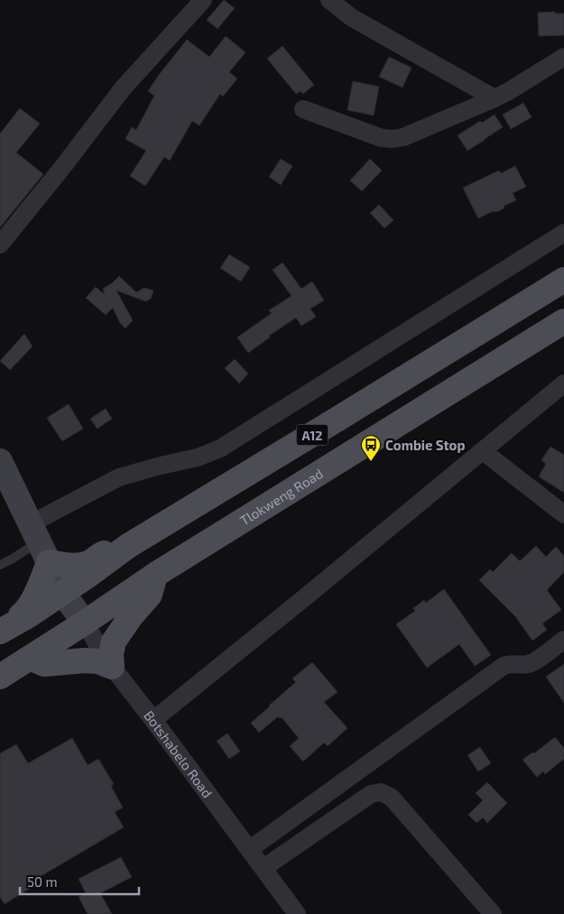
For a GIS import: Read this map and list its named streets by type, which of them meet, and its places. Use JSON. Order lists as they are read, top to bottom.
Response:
{
  "streets": {
    "main road": ["A12", "Tlokweng Road"],
    "street": ["Botshabelo Road"]
  },
  "crossings": [
    ["A12", "Botshabelo Road"],
    ["Tlokweng Road", "Botshabelo Road"]
  ],
  "places": {
    "bus stop": ["Combie Stop"]
  },
  "scale_bar": "50 m"
}
